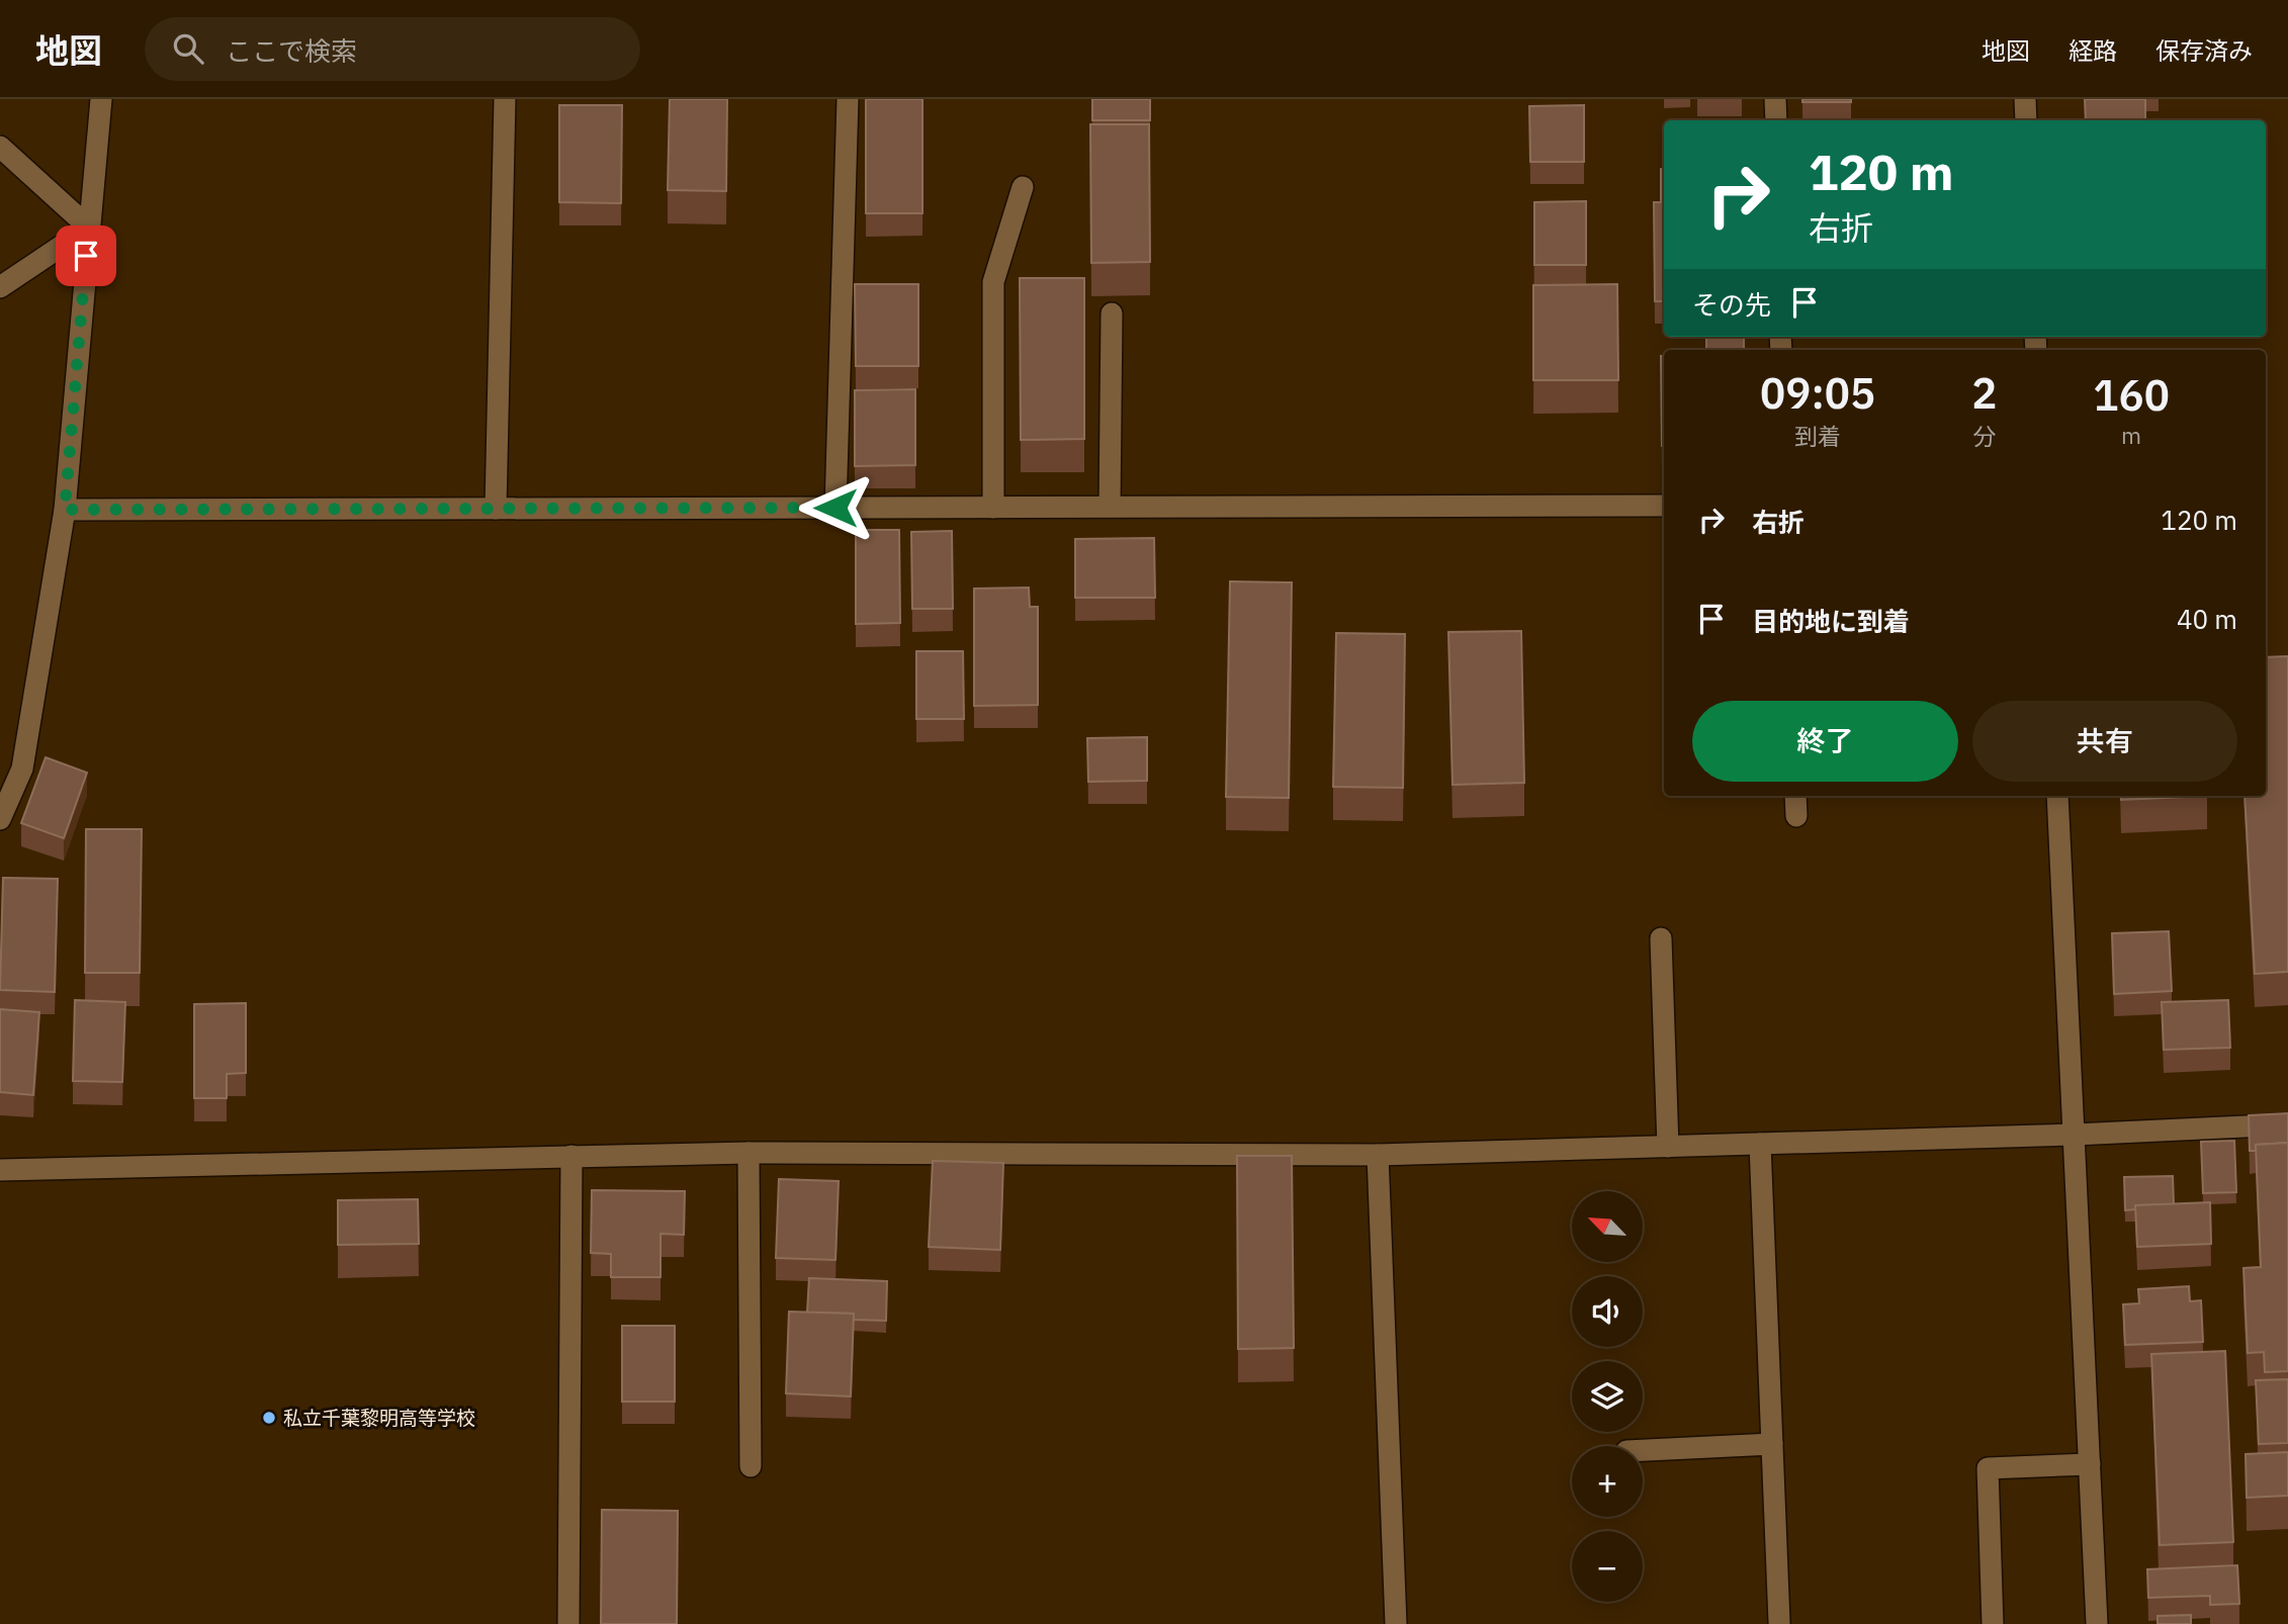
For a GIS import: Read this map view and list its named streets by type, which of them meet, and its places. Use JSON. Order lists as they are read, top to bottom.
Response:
{
  "places": ["私立千葉黎明高等学校"],
  "north": "top left",
  "page": {
    "header": "地図",
    "search": "ここで検索",
    "nav": ["地図", "経路", "保存済み"],
    "turn": ["120 m", "右折"],
    "then": "その先",
    "eta": [
      "09:05",
      "到着",
      "2",
      "分",
      "160",
      "m"
    ],
    "list": [
      {
        "name": "右折",
        "value": "120 m"
      },
      {
        "name": "目的地に到着",
        "value": "40 m"
      }
    ],
    "buttons": ["終了", "共有"],
    "map_buttons": ["+", "−"]
  }
}
